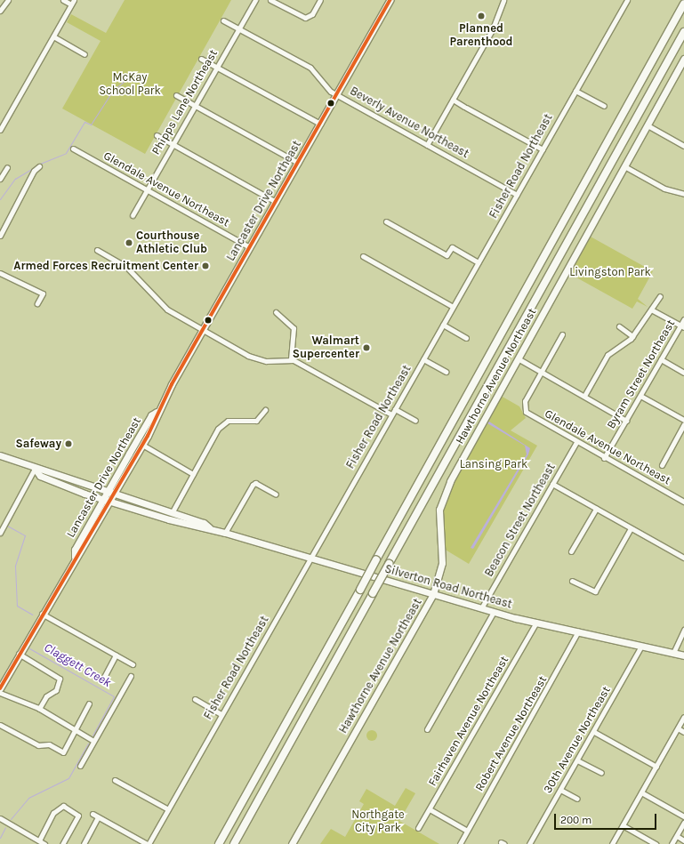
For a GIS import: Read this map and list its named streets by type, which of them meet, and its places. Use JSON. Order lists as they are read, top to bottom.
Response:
{
  "streets": {
    "main road": ["Lancaster Drive Northeast", "Hawthorne Avenue Northeast", "Silverton Road Northeast"],
    "street": [
      "Phipps Lane Northeast",
      "Beverly Avenue Northeast",
      "Fisher Road Northeast",
      "Glendale Avenue Northeast",
      "Byram Street Northeast",
      "Beacon Street Northeast",
      "Fairhaven Avenue Northeast",
      "Robert Avenue Northeast",
      "30th Avenue Northeast"
    ]
  },
  "crossings": [
    ["Phipps Lane Northeast", "Beverly Avenue Northeast"],
    ["Phipps Lane Northeast", "Glendale Avenue Northeast"],
    ["Beverly Avenue Northeast", "Fisher Road Northeast"],
    ["Beverly Avenue Northeast", "Lancaster Drive Northeast"],
    ["Fisher Road Northeast", "Silverton Road Northeast"],
    ["Glendale Avenue Northeast", "Lancaster Drive Northeast"],
    ["Glendale Avenue Northeast", "Byram Street Northeast"],
    ["Glendale Avenue Northeast", "Beacon Street Northeast"],
    ["Lancaster Drive Northeast", "Silverton Road Northeast"],
    ["Hawthorne Avenue Northeast", "Silverton Road Northeast"],
    ["Beacon Street Northeast", "Silverton Road Northeast"],
    ["Silverton Road Northeast", "Fairhaven Avenue Northeast"],
    ["Silverton Road Northeast", "Robert Avenue Northeast"],
    ["Silverton Road Northeast", "30th Avenue Northeast"]
  ],
  "water": ["Claggett Creek"],
  "parks": [
    "McKay School Park",
    "Livingston Park",
    "Lansing Park",
    "Northgate City Park"
  ],
  "places": [
    "Planned Parenthood",
    "Courthouse Athletic Club",
    "Armed Forces Recruitment Center",
    "Walmart Supercenter",
    "Safeway"
  ],
  "scale_bar": "200 m"
}
